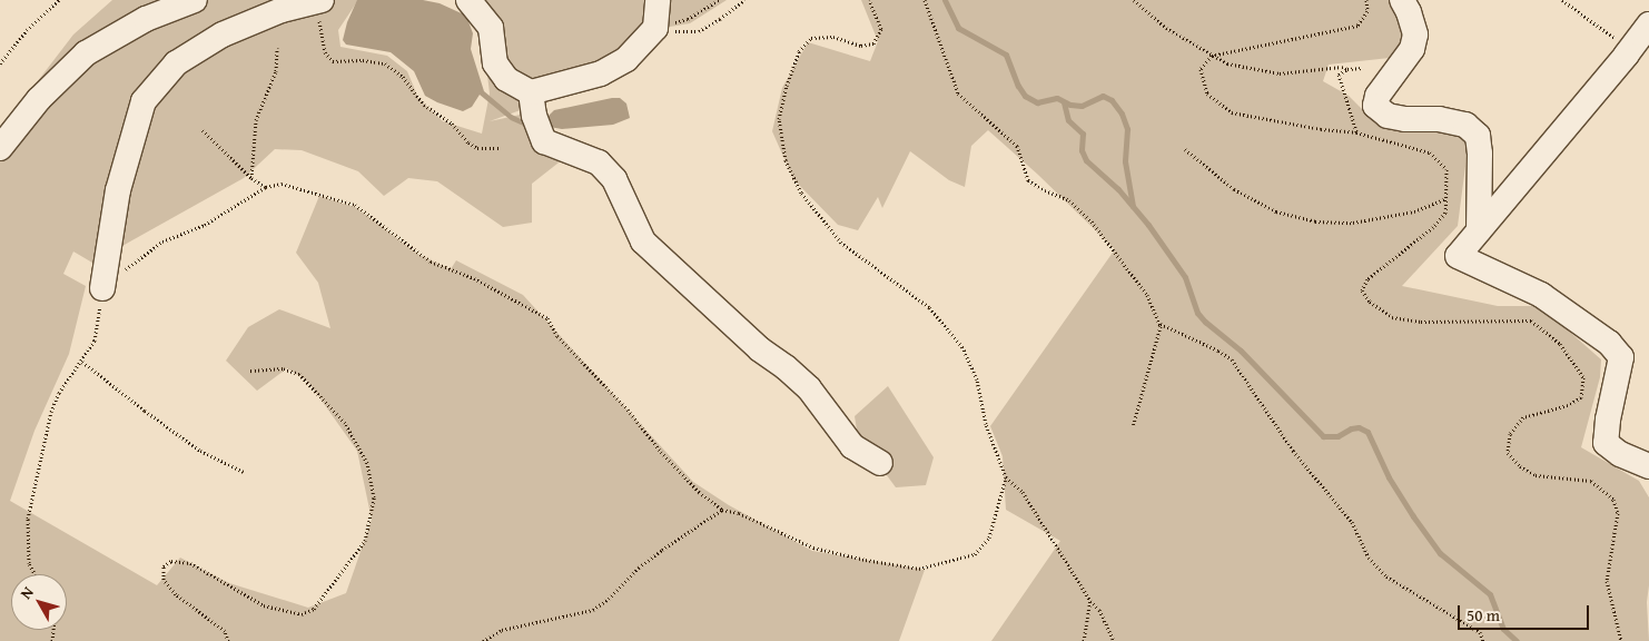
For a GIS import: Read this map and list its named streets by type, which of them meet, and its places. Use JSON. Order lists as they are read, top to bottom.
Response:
{
  "scale_bar": "50 m",
  "north": "top left"
}
